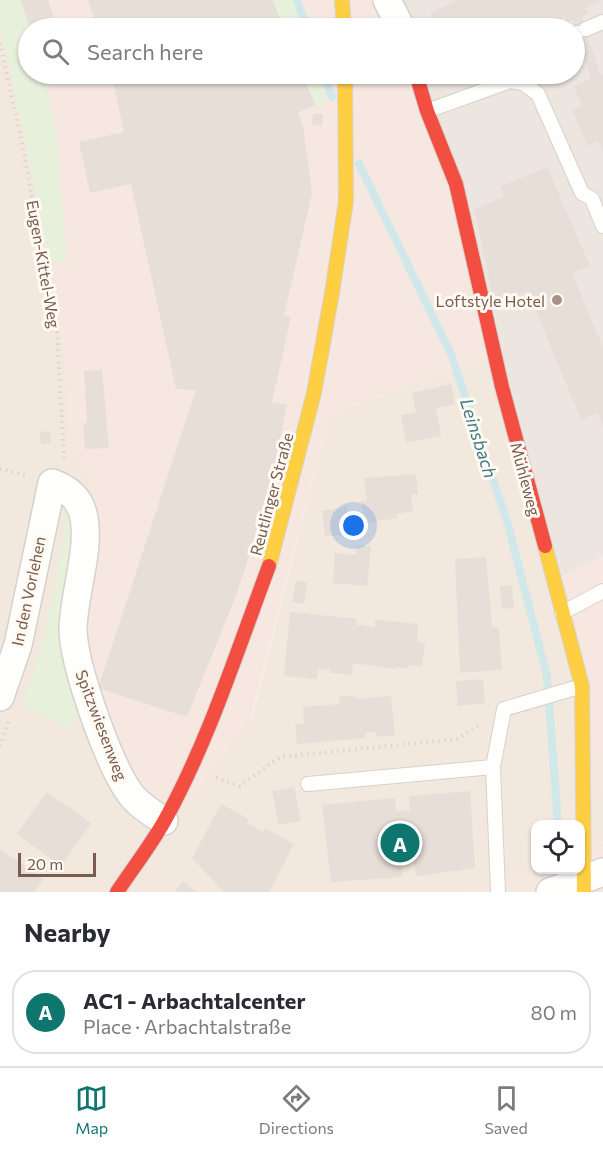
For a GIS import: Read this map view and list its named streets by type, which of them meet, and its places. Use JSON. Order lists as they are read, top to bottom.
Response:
{
  "streets": {
    "main road": ["Mühleweg", "Reutlinger Straße"],
    "street": ["In den Vorlehen", "Spitzwiesenweg"],
    "path": ["Eugen-Kittel-Weg"]
  },
  "crossings": [
    ["Eugen-Kittel-Weg", "In den Vorlehen"],
    ["Eugen-Kittel-Weg", "Spitzwiesenweg"],
    ["Reutlinger Straße", "Spitzwiesenweg"],
    ["In den Vorlehen", "Spitzwiesenweg"]
  ],
  "water": ["Leinsbach"],
  "places": ["Loftstyle Hotel"],
  "scale_bar": "20 m",
  "page": {
    "search": "Search here",
    "pins": "A",
    "scale": "20 m",
    "heading": "Nearby",
    "list": [
      {
        "mark": "A",
        "name": "AC1 - Arbachtalcenter",
        "note": "Place · Arbachtalstraße",
        "value": "80 m"
      }
    ],
    "nav": ["Map", "Directions", "Saved"]
  }
}
